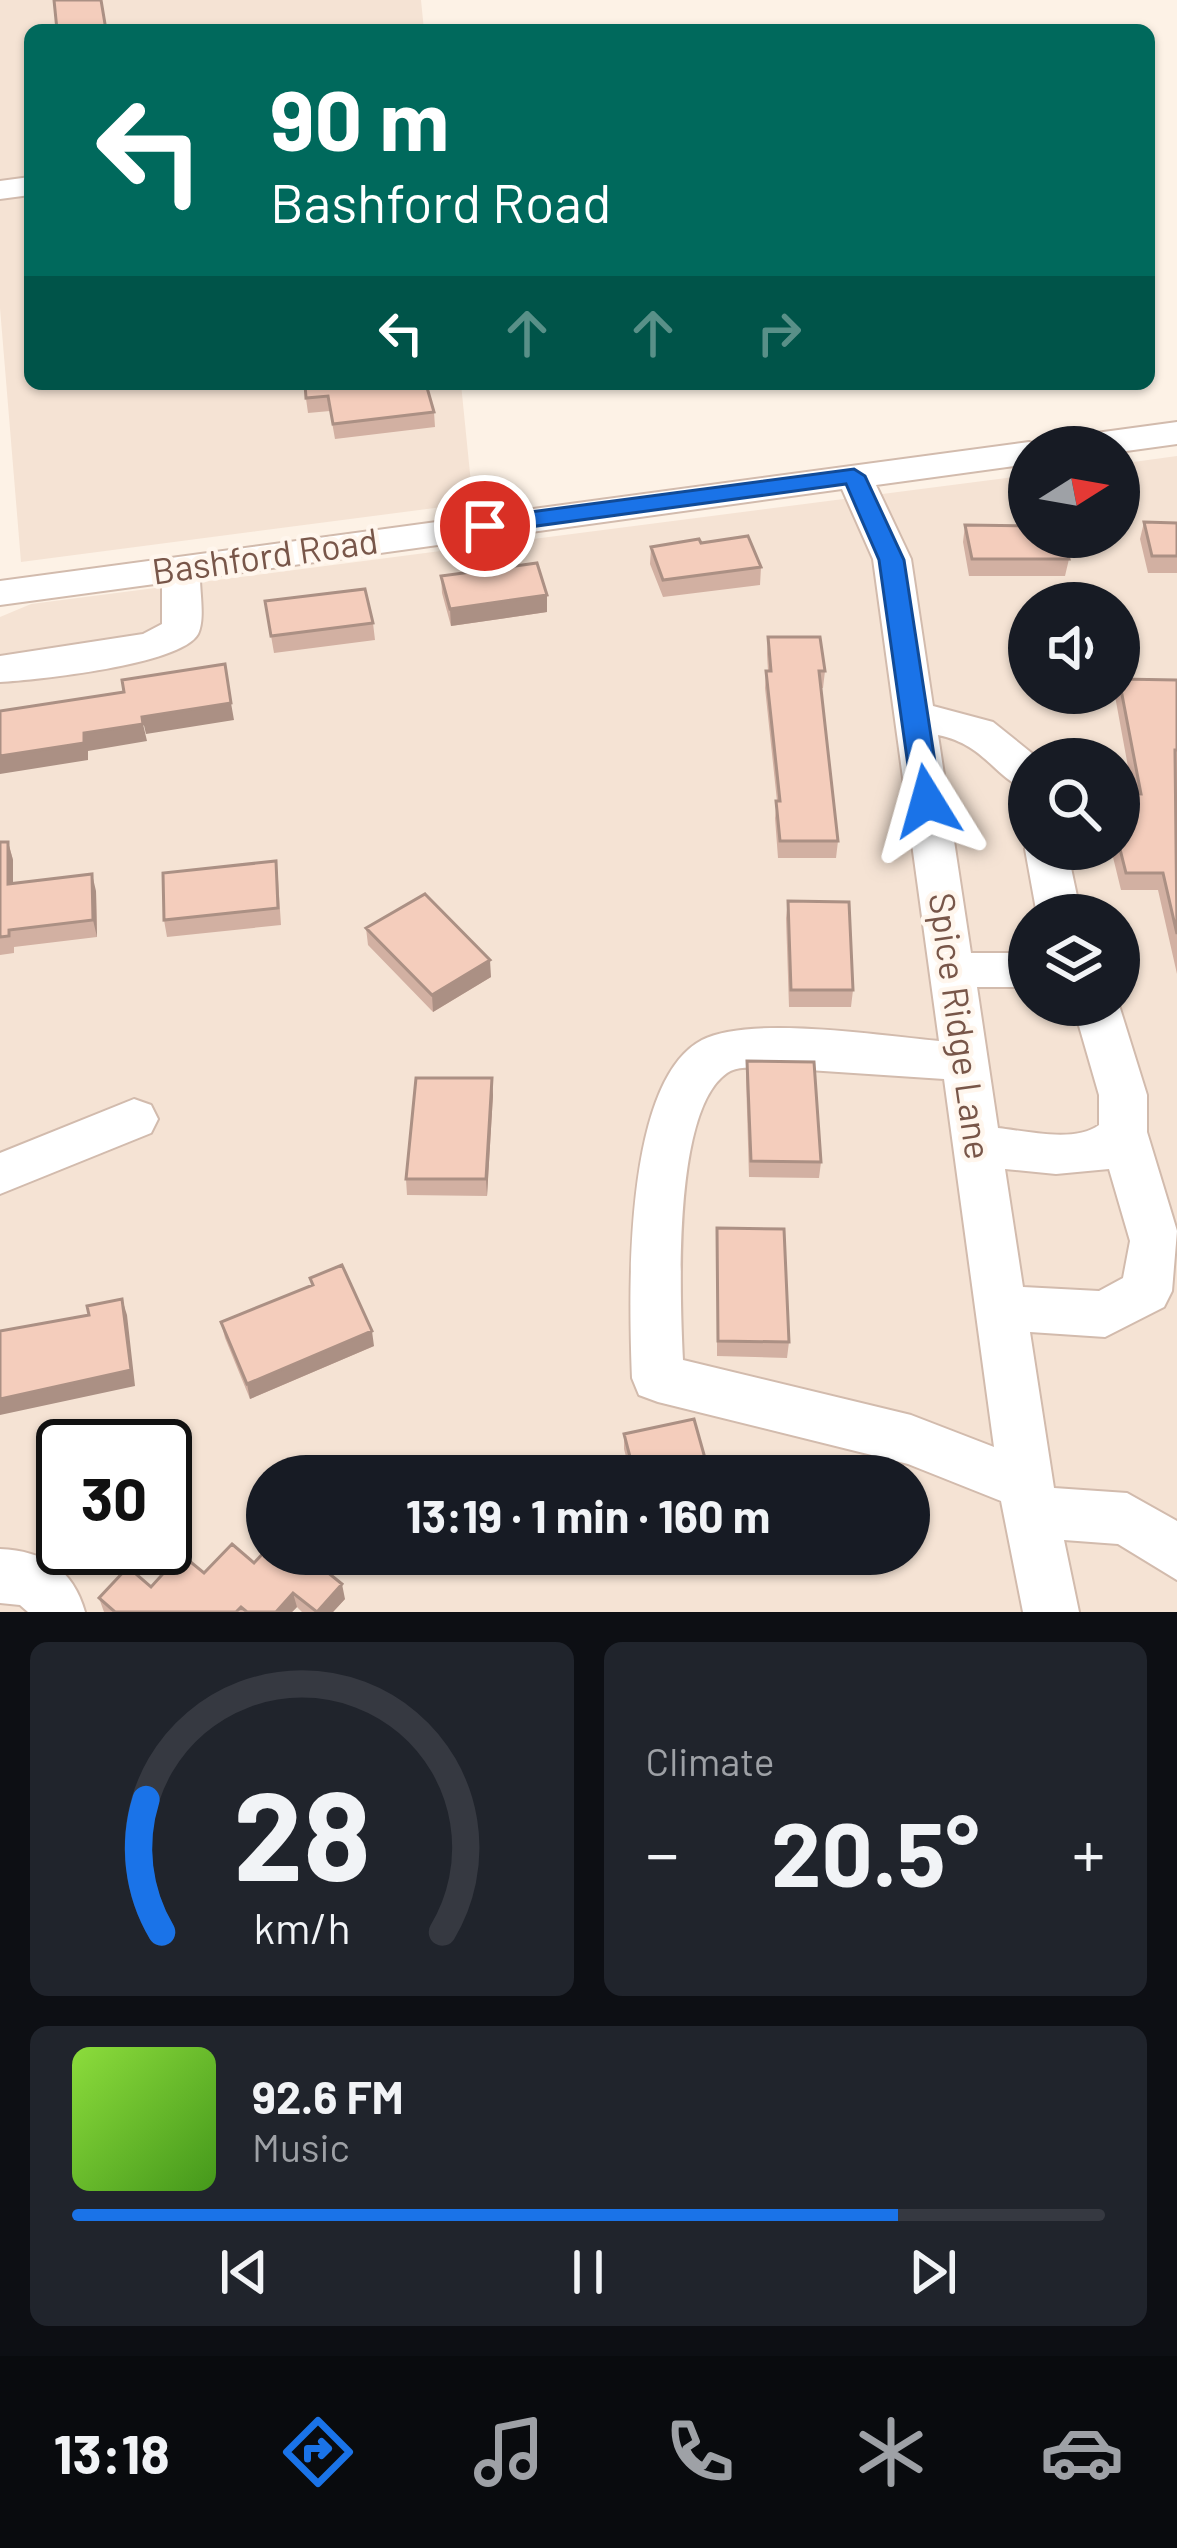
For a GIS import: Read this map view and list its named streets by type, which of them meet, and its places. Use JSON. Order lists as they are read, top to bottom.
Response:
{
  "streets": {
    "street": ["Bashford Road", "Spice Ridge Lane"]
  },
  "crossings": [
    ["Bashford Road", "Spice Ridge Lane"]
  ],
  "north": "right",
  "page": {
    "turn": ["90 m", "Bashford Road"],
    "limit": "30",
    "trip": "13:19 · 1 min · 160 m",
    "tile": "Climate",
    "heat": ["−", "20.5°", "+"],
    "song": ["92.6 FM", "Music"],
    "tabs": "13:18",
    "gauge": ["28", "km/h"]
  }
}
